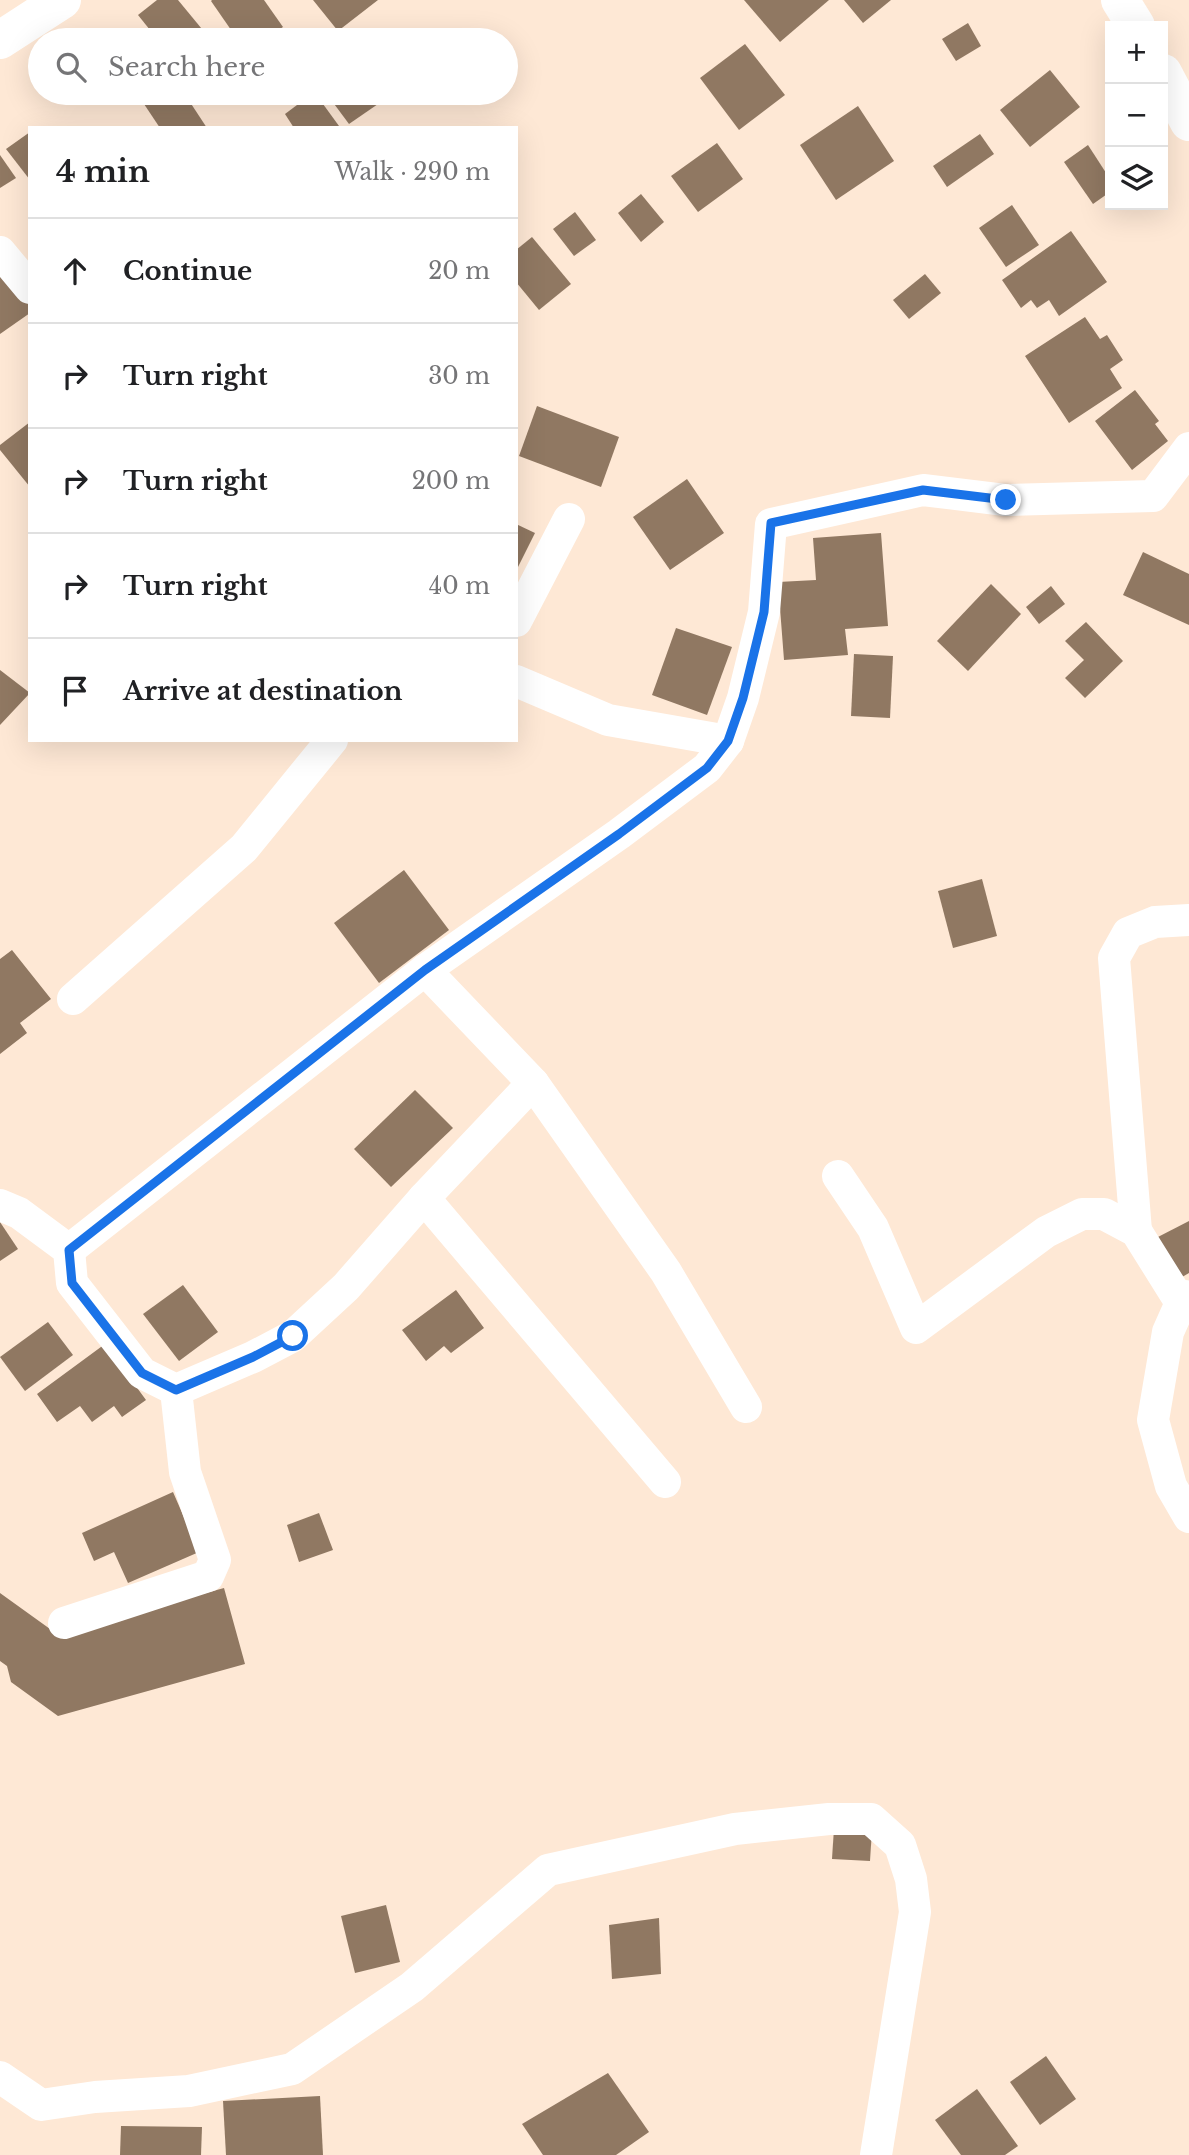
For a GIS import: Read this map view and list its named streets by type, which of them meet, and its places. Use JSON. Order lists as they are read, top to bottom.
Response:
{
  "page": {
    "map_buttons": ["+", "−"],
    "search": "Search here",
    "heading": ["4 min", "Walk · 290 m"],
    "list": [
      ["Continue", "20 m"],
      ["Turn right", "30 m"],
      ["Turn right", "200 m"],
      ["Turn right", "40 m"],
      "Arrive at destination"
    ]
  }
}
